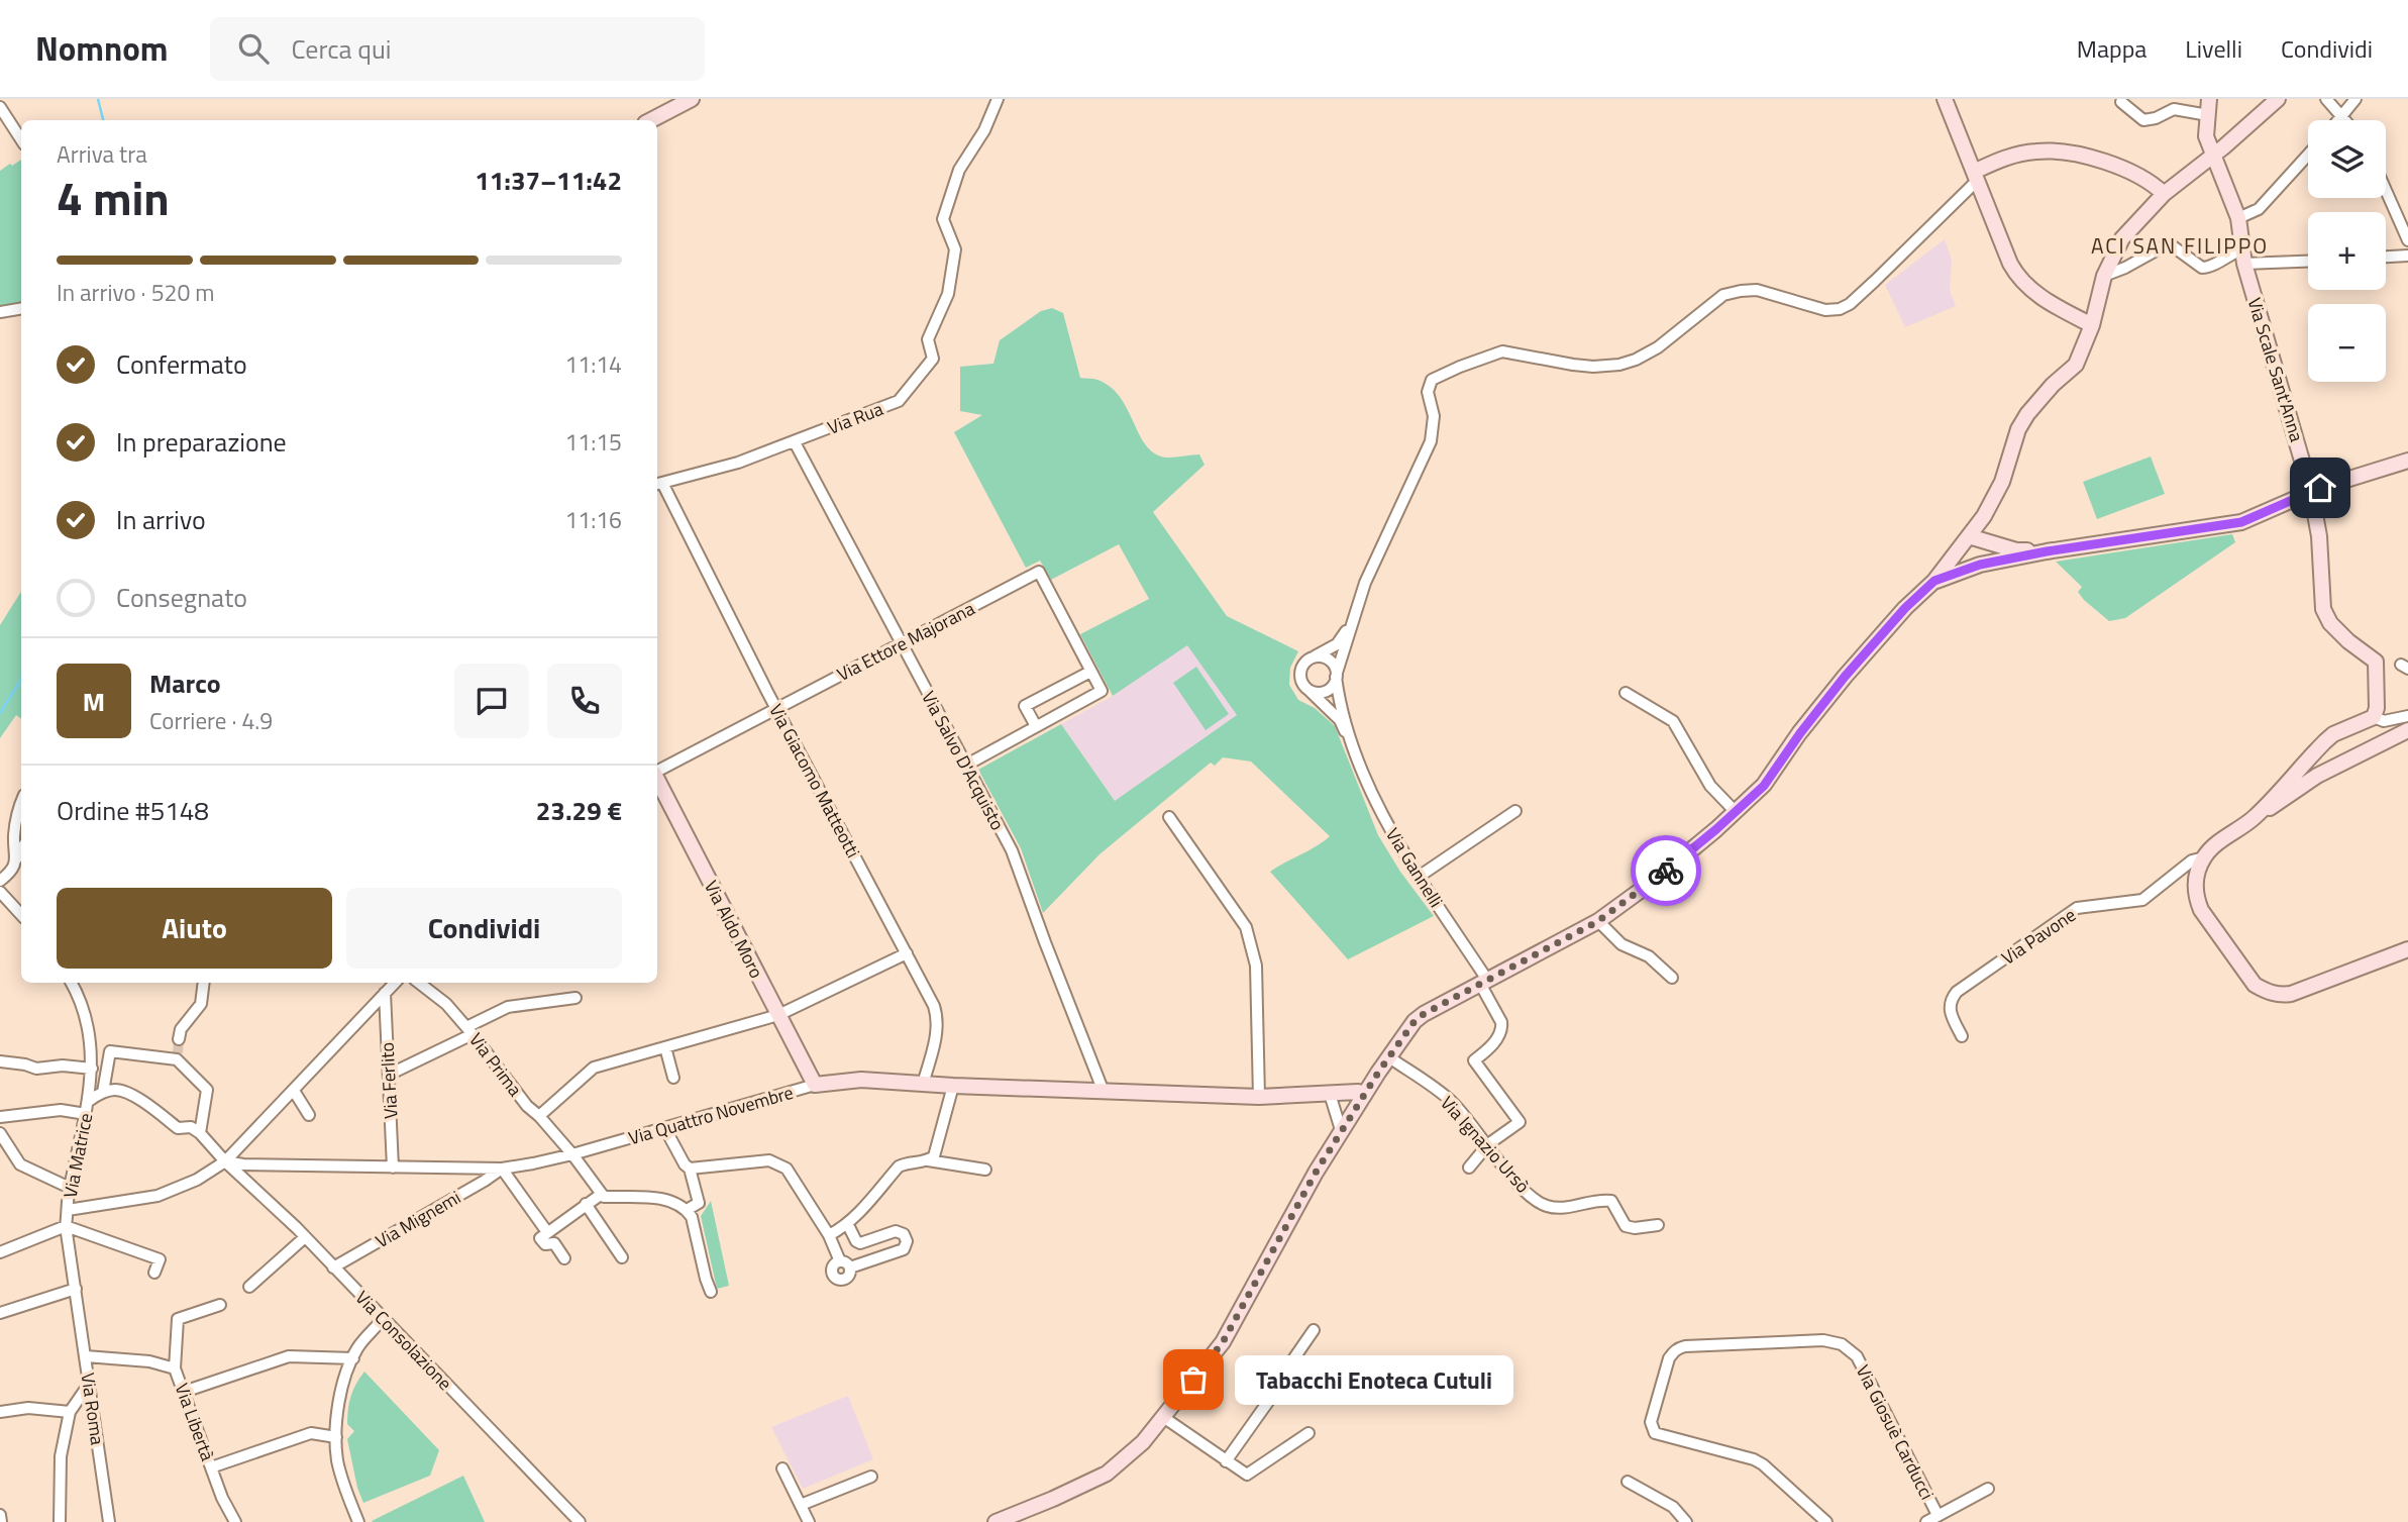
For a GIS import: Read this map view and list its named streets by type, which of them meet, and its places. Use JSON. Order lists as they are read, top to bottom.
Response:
{
  "streets": {
    "street": [
      "Via Scale Sant'Anna",
      "Via Rua",
      "Via Ettore Majorana",
      "Via Salvo D'Acquisto",
      "Via Giacomo Matteotti",
      "Via Gannelli",
      "Via Aldo Moro",
      "Via Pavone",
      "Via Prima",
      "Via Ferlito",
      "Via Quattro Novembre",
      "Via Ignazio Ursò",
      "Via Matrice",
      "Via Mignemi",
      "Via Consolazione",
      "Via Roma",
      "Via Libertà",
      "Via Giosuè Carducci"
    ]
  },
  "crossings": [
    ["Via Rua", "Via Salvo D'Acquisto"],
    ["Via Rua", "Via Giacomo Matteotti"],
    ["Via Ettore Majorana", "Via Salvo D'Acquisto"],
    ["Via Ettore Majorana", "Via Giacomo Matteotti"],
    ["Via Salvo D'Acquisto", "Via Quattro Novembre"],
    ["Via Giacomo Matteotti", "Via Quattro Novembre"],
    ["Via Gannelli", "Via Ignazio Ursò"],
    ["Via Aldo Moro", "Via Quattro Novembre"],
    ["Via Prima", "Via Quattro Novembre"],
    ["Via Ferlito", "Via Quattro Novembre"],
    ["Via Quattro Novembre", "Via Mignemi"],
    ["Via Quattro Novembre", "Via Consolazione"],
    ["Via Matrice", "Via Consolazione"],
    ["Via Matrice", "Via Roma"],
    ["Via Mignemi", "Via Consolazione"]
  ],
  "districts": ["ACI SAN FILIPPO"],
  "places": ["Tabacchi Enoteca Cutuli"],
  "page": {
    "header": "Nomnom",
    "search": "Cerca qui",
    "nav": ["Mappa", "Livelli", "Condividi"],
    "map_buttons": ["+", "−"],
    "heading": ["4 min", "Arriva tra", "11:37–11:42"],
    "panel": [
      "Marco",
      "Corriere · 4.9",
      "Ordine #5148",
      "23.29 €"
    ],
    "bar": "In arrivo · 520 m",
    "list": [
      ["Confermato", "11:14"],
      ["In preparazione", "11:15"],
      ["In arrivo", "11:16"],
      "Consegnato"
    ],
    "round": "M",
    "buttons": ["Aiuto", "Condividi"],
    "bubble": "Tabacchi Enoteca Cutuli"
  }
}
